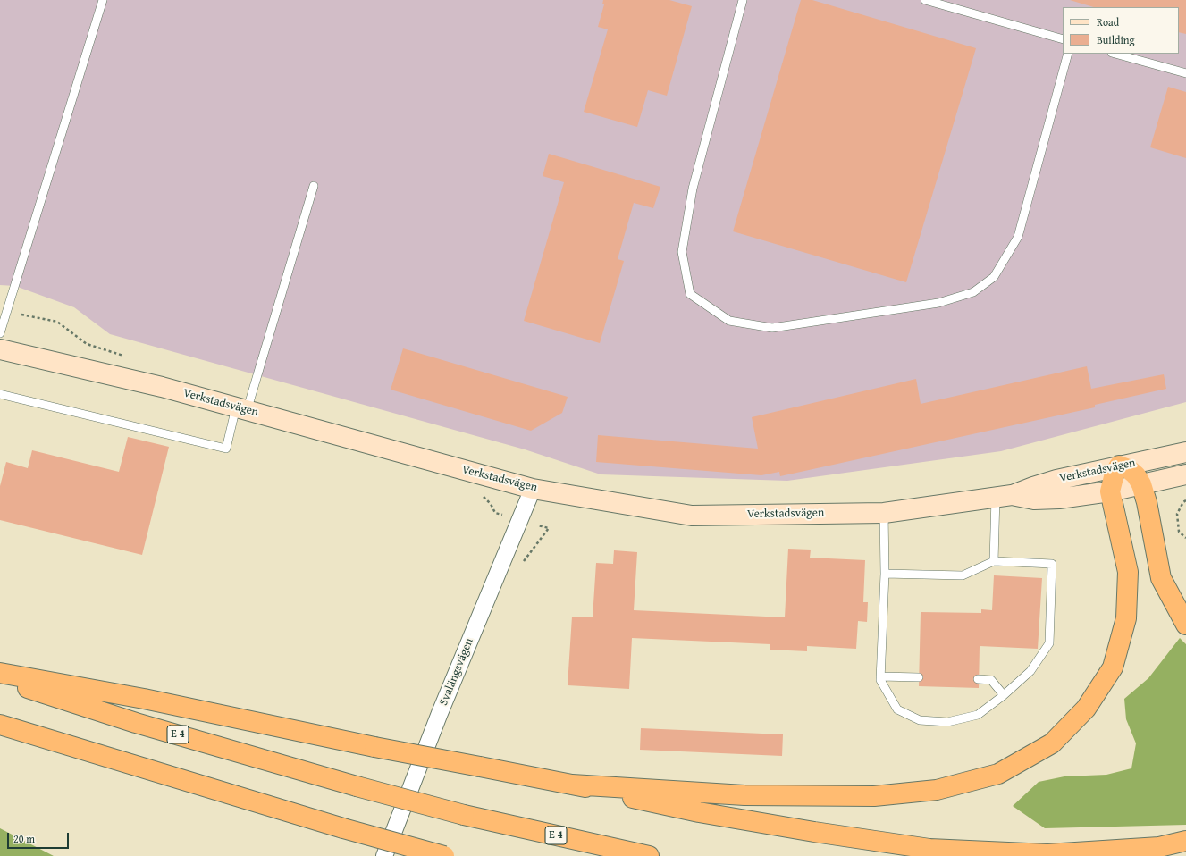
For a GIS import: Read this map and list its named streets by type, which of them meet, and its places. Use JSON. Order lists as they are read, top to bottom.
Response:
{
  "streets": {
    "highway": ["E 4"],
    "main road": ["Verkstadsvägen"],
    "street": ["Svalängsvägen"]
  },
  "crossings": [
    ["Verkstadsvägen", "Svalängsvägen"]
  ],
  "legend": ["Road", "Building"],
  "scale_bar": "20 m"
}
